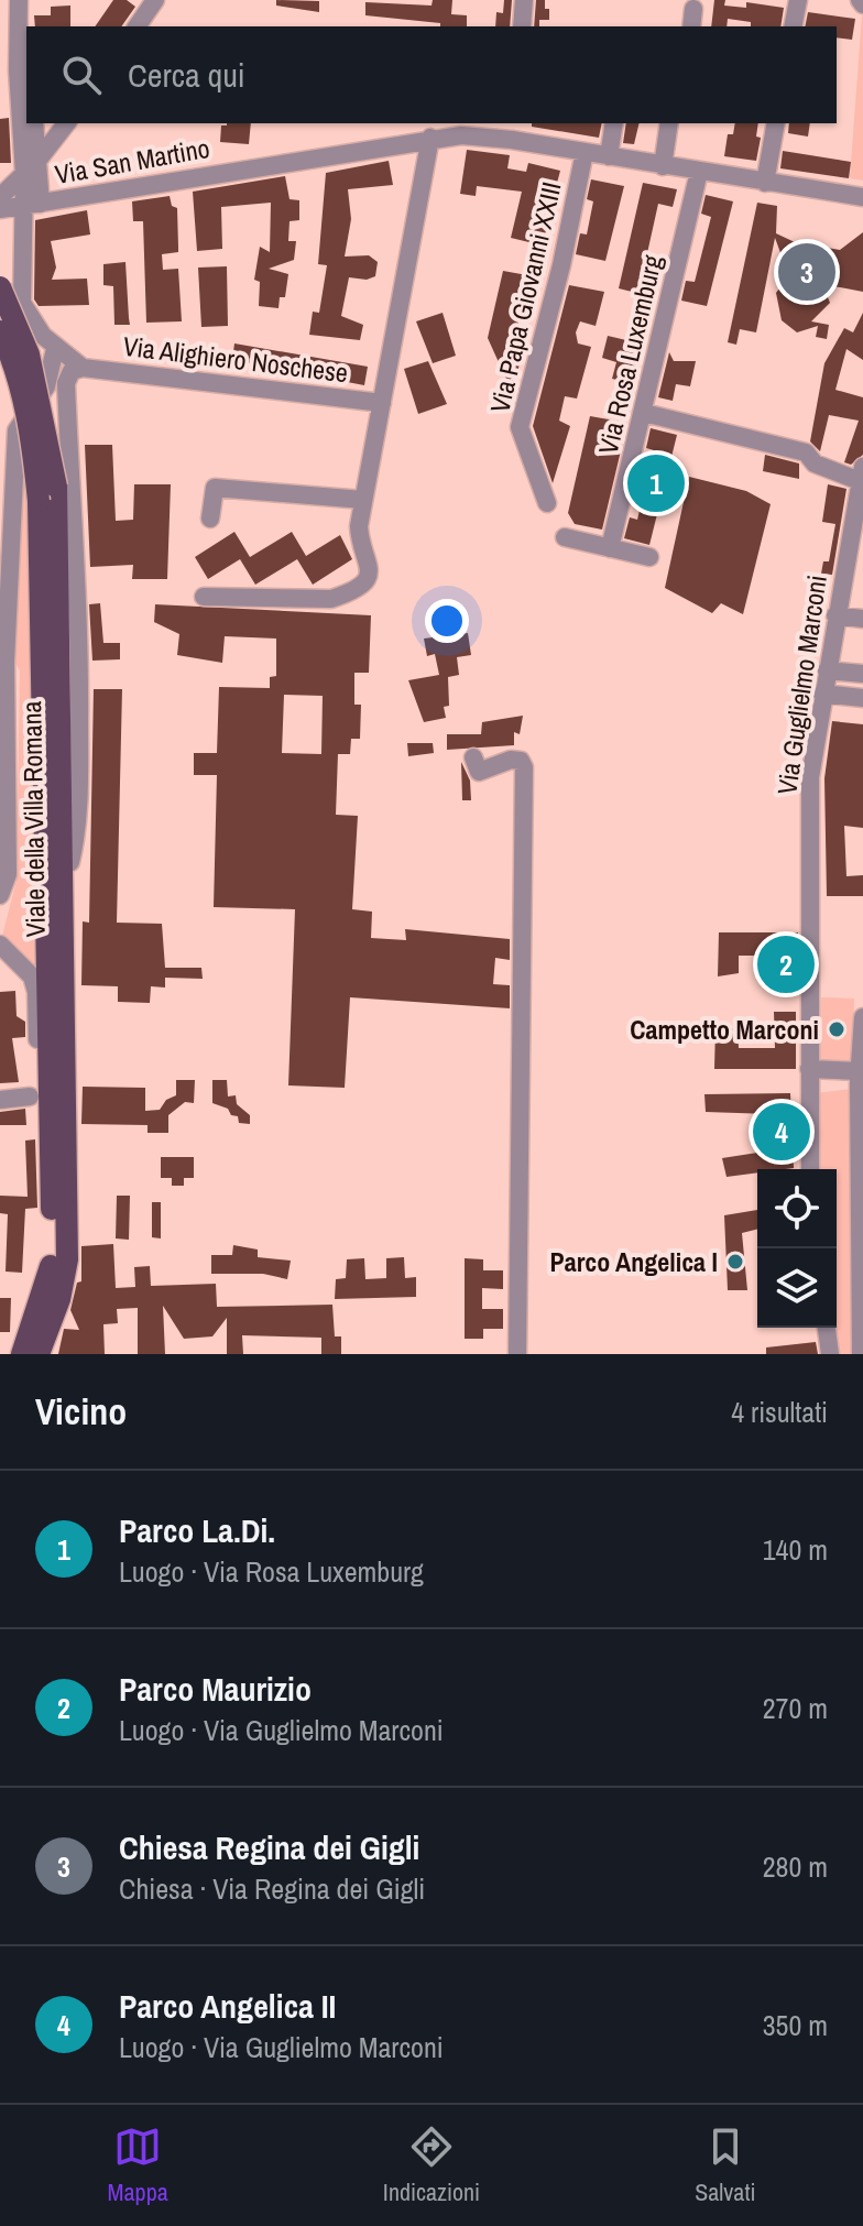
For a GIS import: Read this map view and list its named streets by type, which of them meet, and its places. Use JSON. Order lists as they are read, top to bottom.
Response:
{
  "streets": {
    "main road": ["Viale della Villa Romana"],
    "street": [
      "Via San Martino",
      "Via Papa Giovanni XXIII",
      "Via Rosa Luxemburg",
      "Via Alighiero Noschese",
      "Via Guglielmo Marconi"
    ]
  },
  "crossings": [
    ["Via San Martino", "Via Papa Giovanni XXIII"],
    ["Via San Martino", "Via Rosa Luxemburg"]
  ],
  "places": ["Campetto Marconi", "Parco Angelica I"],
  "page": {
    "search": "Cerca qui",
    "pins": [
      "3",
      "1",
      "2",
      "4"
    ],
    "heading": ["Vicino", "4 risultati"],
    "list": [
      {
        "mark": "1",
        "name": "Parco La.Di.",
        "note": "Luogo · Via Rosa Luxemburg",
        "value": "140 m"
      },
      {
        "mark": "2",
        "name": "Parco Maurizio",
        "note": "Luogo · Via Guglielmo Marconi",
        "value": "270 m"
      },
      {
        "mark": "3",
        "name": "Chiesa Regina dei Gigli",
        "note": "Chiesa · Via Regina dei Gigli",
        "value": "280 m"
      },
      {
        "mark": "4",
        "name": "Parco Angelica II",
        "note": "Luogo · Via Guglielmo Marconi",
        "value": "350 m"
      }
    ],
    "nav": ["Mappa", "Indicazioni", "Salvati"]
  }
}
